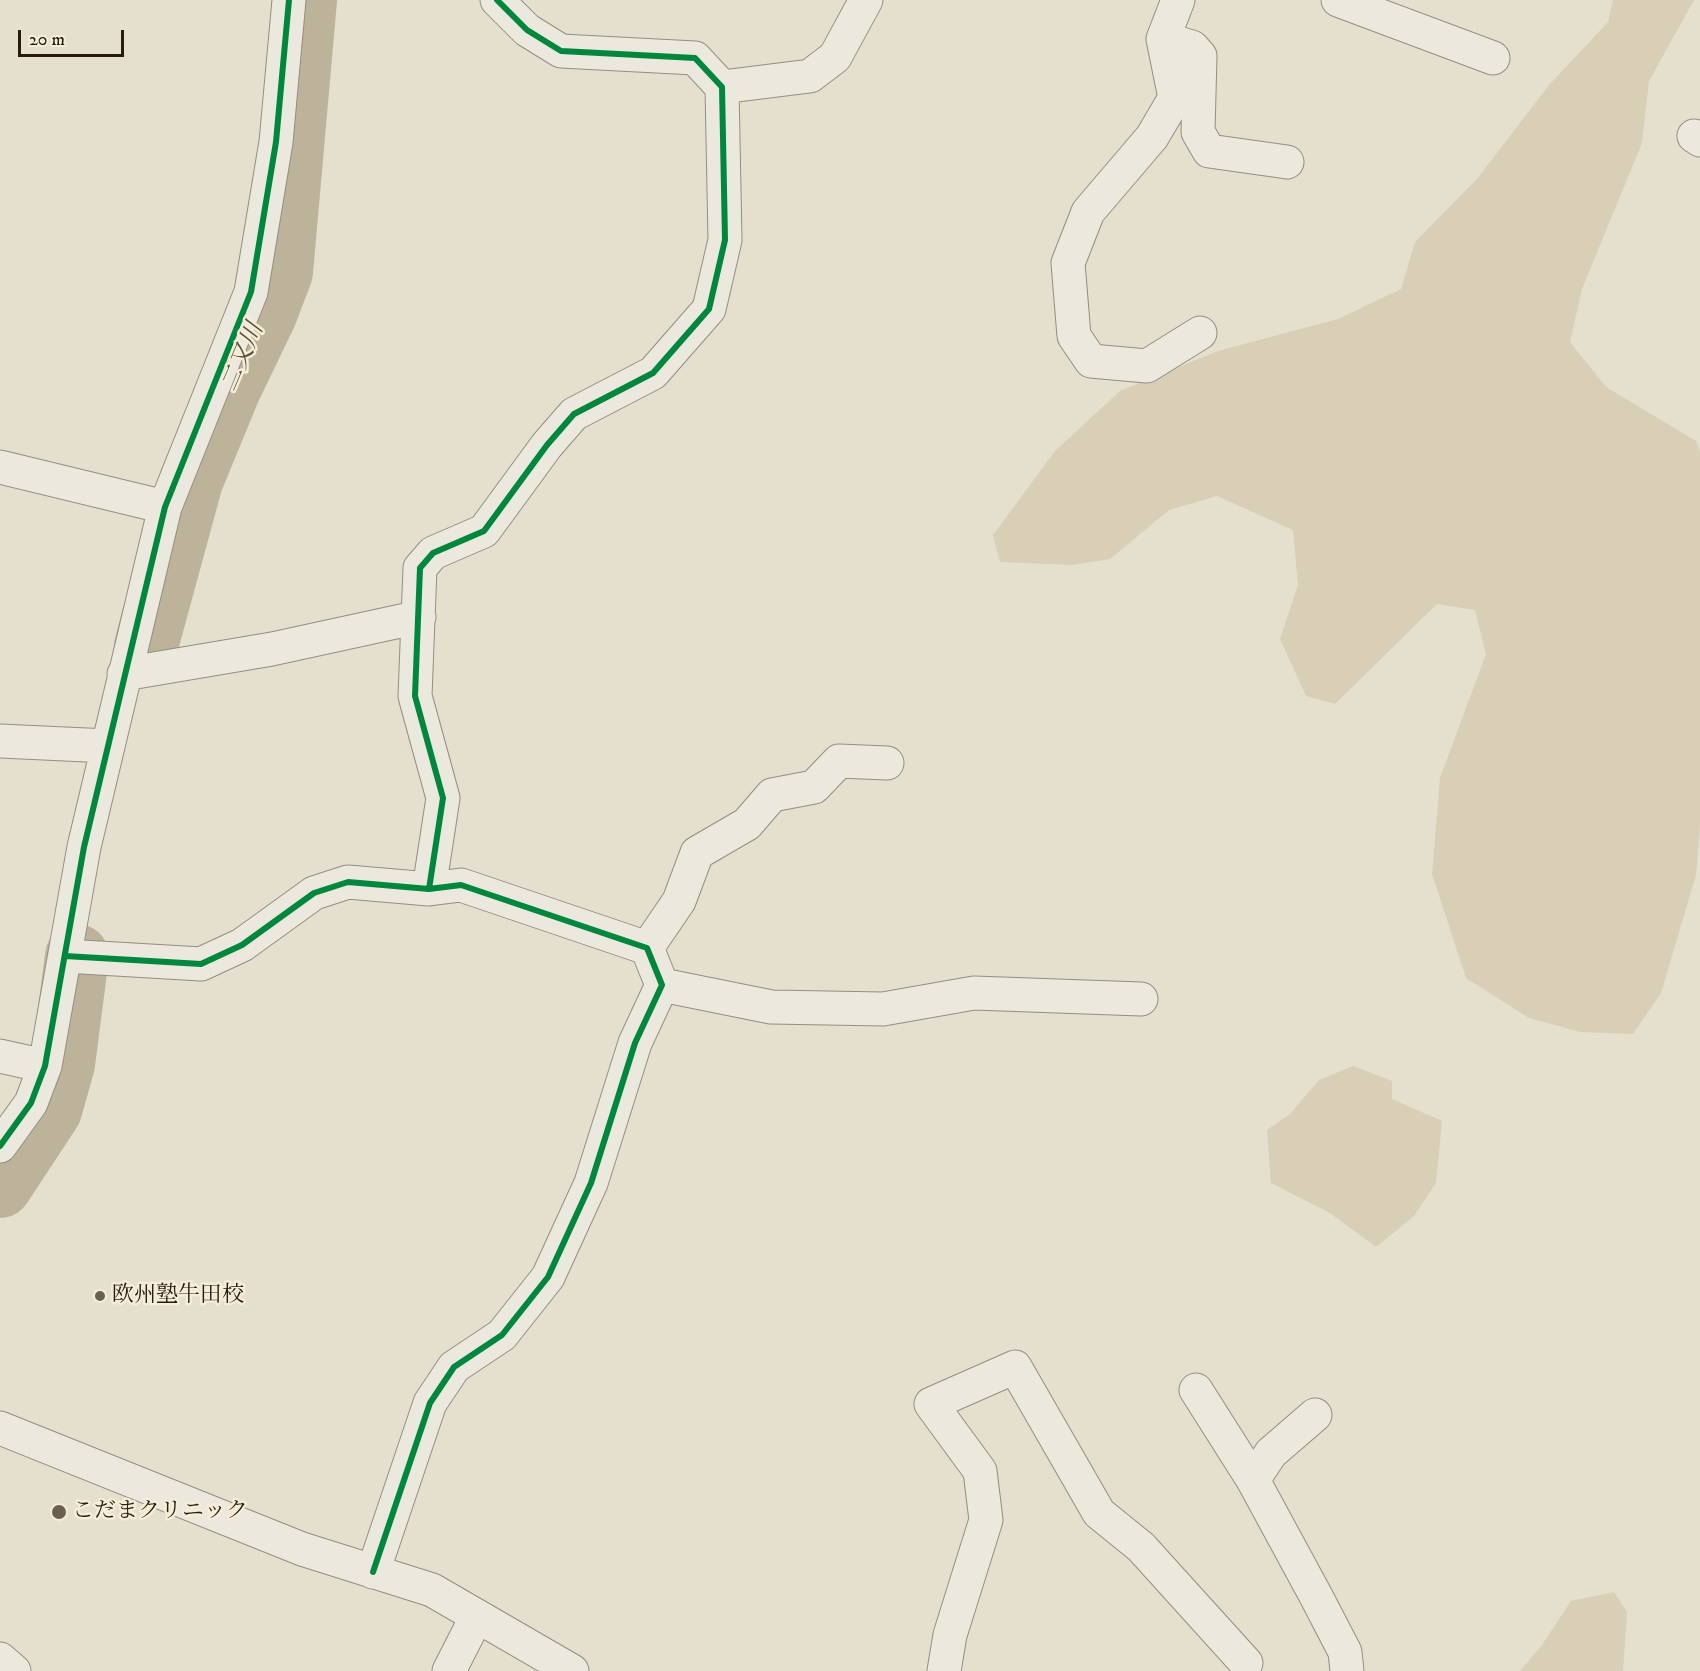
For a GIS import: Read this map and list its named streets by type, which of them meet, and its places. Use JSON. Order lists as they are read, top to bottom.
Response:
{
  "water": ["二又川"],
  "places": ["欧州塾牛田校", "こだまクリニック"],
  "scale_bar": "20 m"
}
